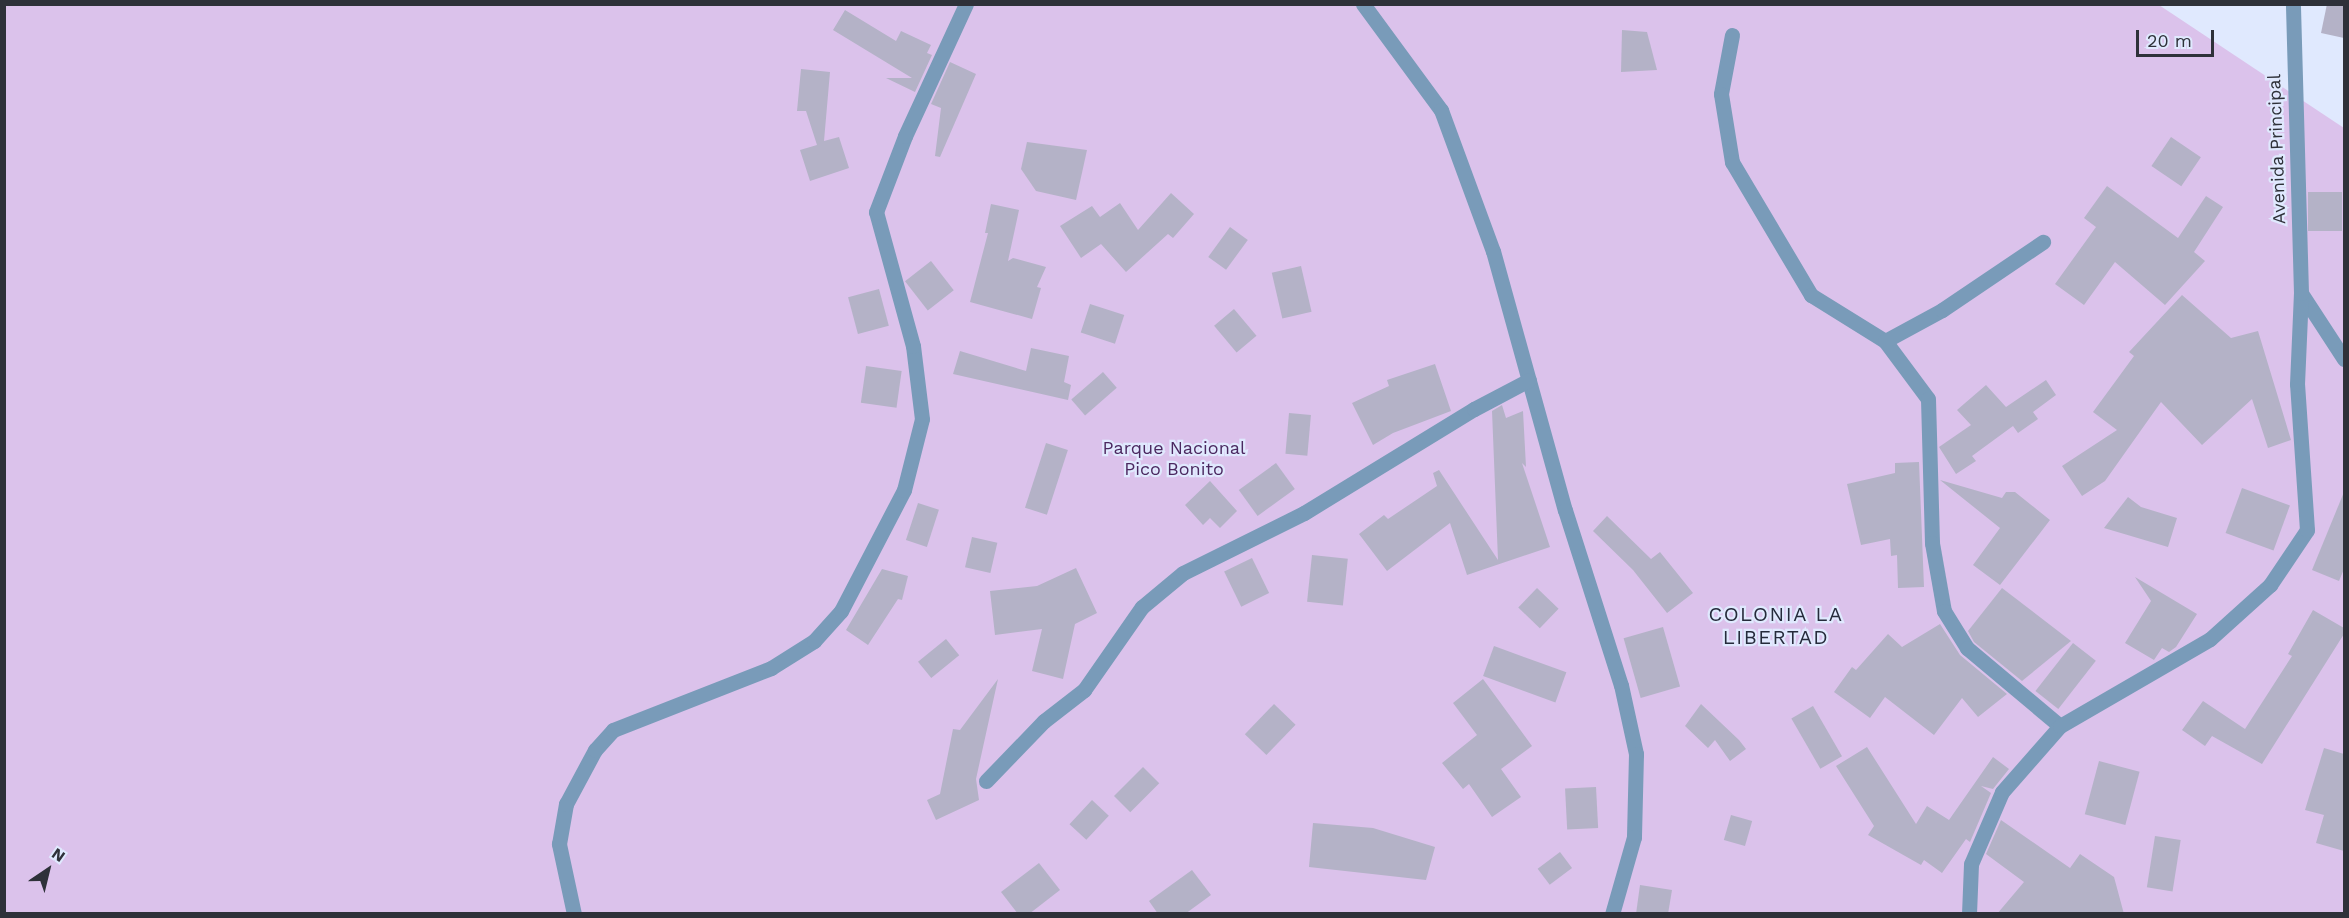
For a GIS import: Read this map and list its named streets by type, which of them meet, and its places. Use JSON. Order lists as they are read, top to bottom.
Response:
{
  "streets": {
    "street": ["Avenida Principal"]
  },
  "districts": ["COLONIA LA LIBERTAD"],
  "parks": ["Parque Nacional Pico Bonito"],
  "scale_bar": "20 m",
  "north": "top right"
}
